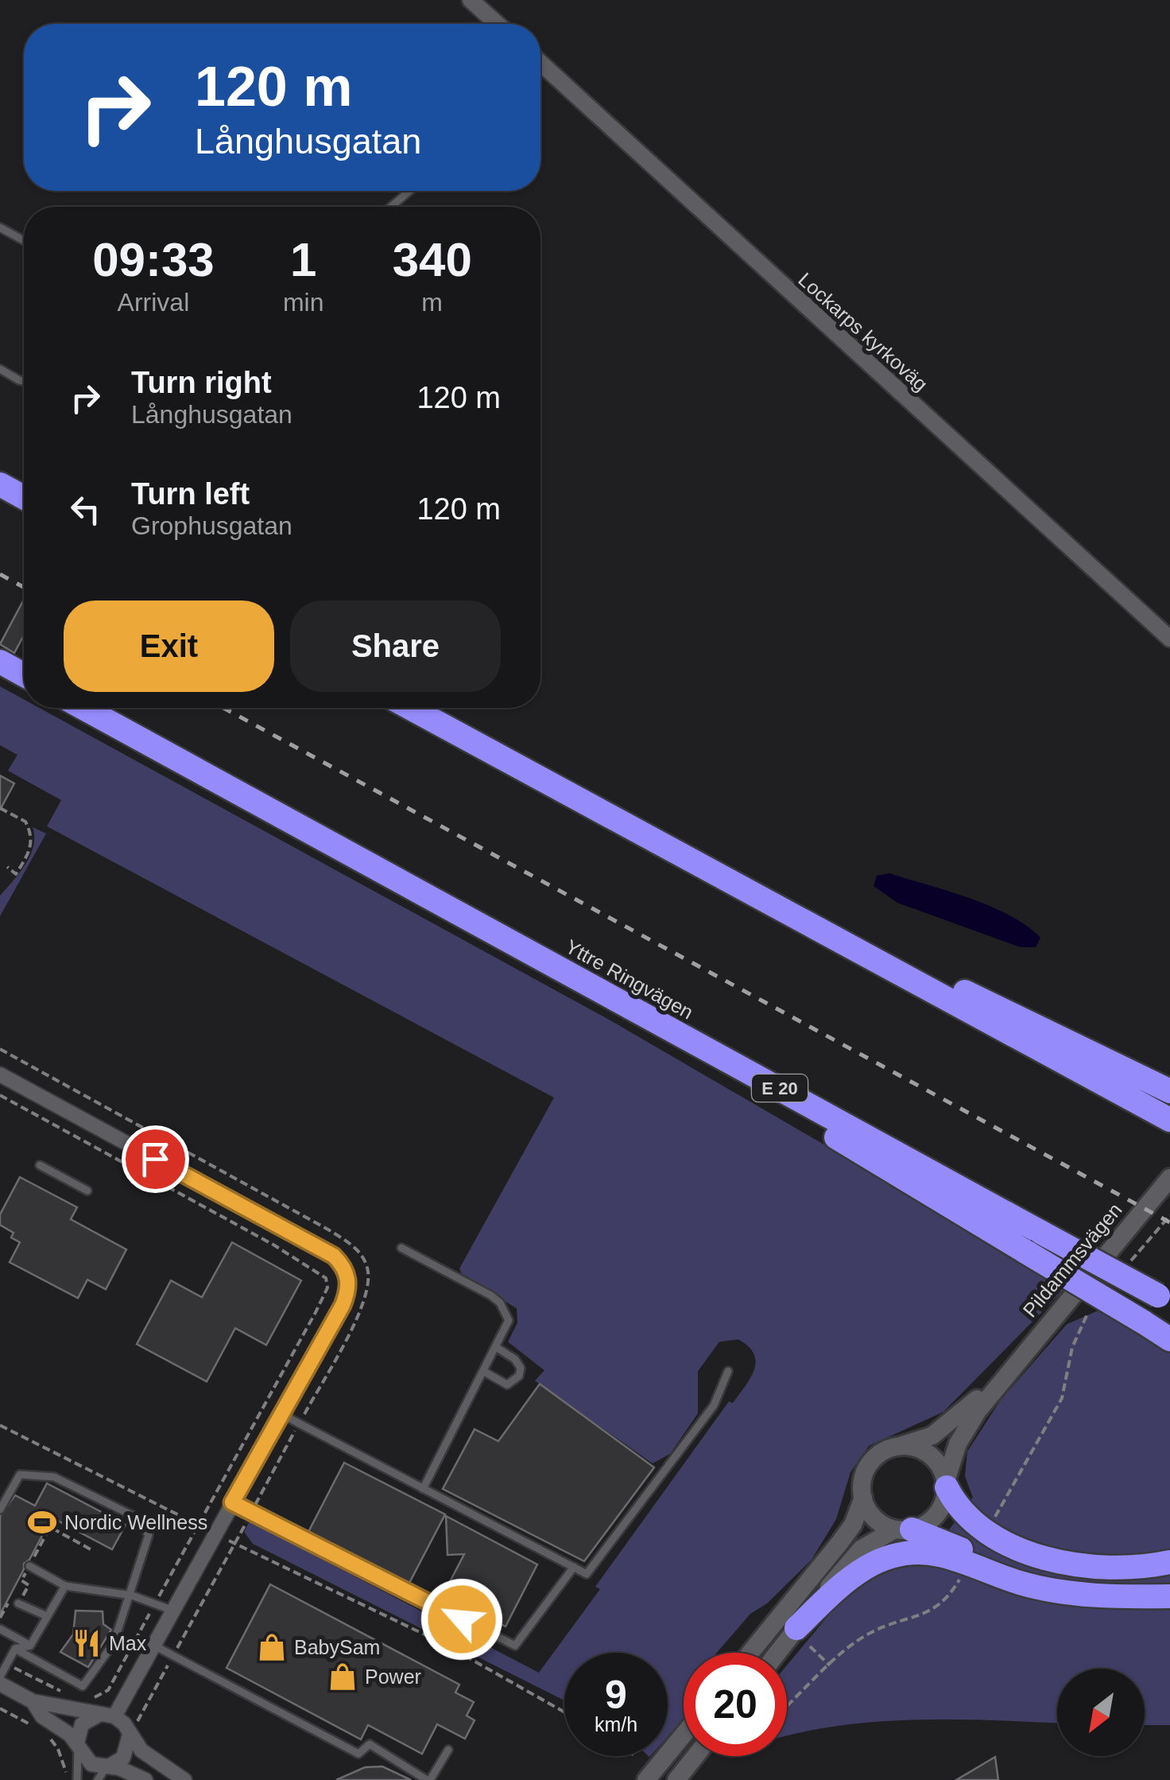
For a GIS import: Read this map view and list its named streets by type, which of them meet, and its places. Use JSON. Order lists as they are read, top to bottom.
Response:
{
  "streets": {
    "highway": ["Yttre Ringvägen", "E 20"],
    "main road": ["Pildammsvägen"],
    "street": ["Lockarps kyrkoväg"]
  },
  "places": {
    "sports": ["Nordic Wellness"],
    "restaurant": ["Max"],
    "shop": ["BabySam", "Power"]
  },
  "north": "bottom left",
  "page": {
    "turn": ["120 m", "Långhusgatan"],
    "eta": [
      "09:33",
      "Arrival",
      "1",
      "min",
      "340",
      "m"
    ],
    "list": [
      {
        "name": "Turn right",
        "note": "Långhusgatan",
        "value": "120 m"
      },
      {
        "name": "Turn left",
        "note": "Grophusgatan",
        "value": "120 m"
      }
    ],
    "buttons": ["Exit", "Share"],
    "speed": "9 km/h",
    "limit": "20"
  }
}
